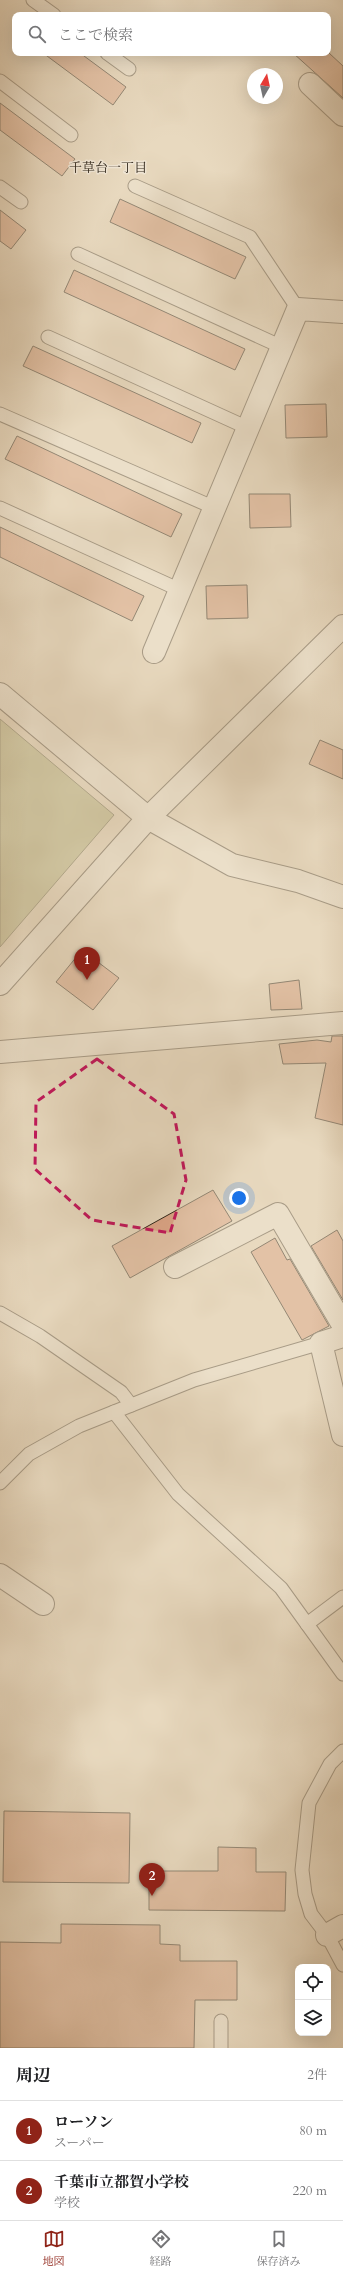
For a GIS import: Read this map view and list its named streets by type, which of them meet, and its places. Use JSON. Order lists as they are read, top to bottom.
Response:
{
  "districts": ["千草台一丁目"],
  "north": "top",
  "page": {
    "search": "ここで検索",
    "pins": ["1", "2"],
    "heading": ["周辺", "2件"],
    "list": [
      {
        "mark": "1",
        "name": "ローソン",
        "note": "スーパー",
        "value": "80 m"
      },
      {
        "mark": "2",
        "name": "千葉市立都賀小学校",
        "note": "学校",
        "value": "220 m"
      }
    ],
    "nav": ["地図", "経路", "保存済み"]
  }
}
